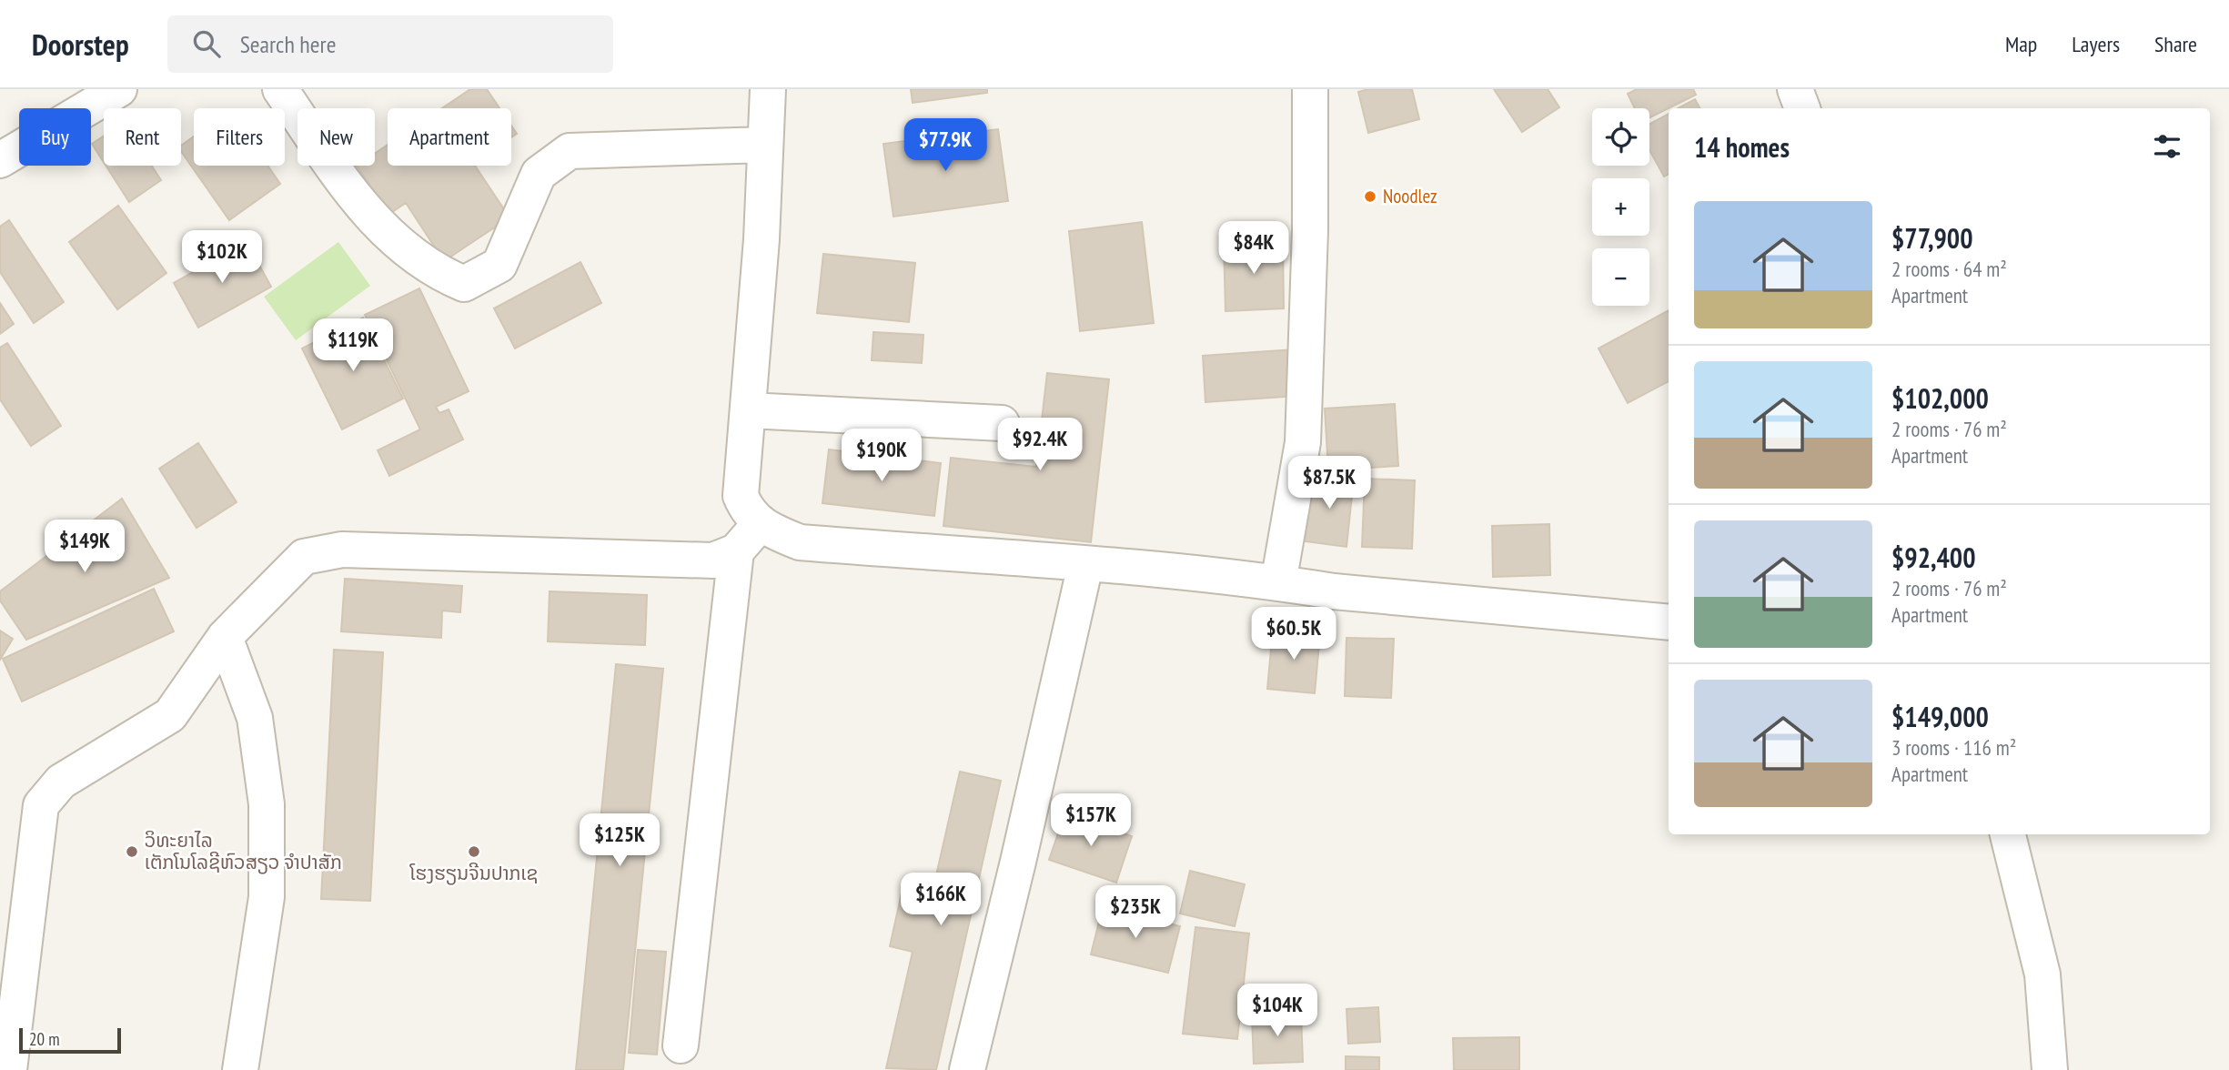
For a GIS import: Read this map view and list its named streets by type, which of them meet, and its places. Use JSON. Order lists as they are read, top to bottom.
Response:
{
  "places": ["Noodlez", "ວິທະຍາໄລ ເຕັກໂນໂລຊີຫົວສຽວ ຈຳປາສັກ", "ໂຮງຮຽນຈີນປາກເຊ"],
  "scale_bar": "20 m",
  "page": {
    "header": "Doorstep",
    "search": "Search here",
    "nav": ["Map", "Layers", "Share"],
    "map_buttons": ["+", "−"],
    "chip": [
      "Buy",
      "Rent",
      "Filters",
      "New",
      "Apartment"
    ],
    "heading": "14 homes",
    "price": [
      "$77.9K",
      "$84K",
      "$102K",
      "$119K",
      "$92.4K",
      "$190K",
      "$87.5K",
      "$149K",
      "$60.5K",
      "$157K",
      "$125K",
      "$166K",
      "$235K",
      "$104K"
    ],
    "list": [
      {
        "name": "$77,900",
        "note": "2 rooms · 64 m² · Apartment"
      },
      {
        "name": "$102,000",
        "note": "2 rooms · 76 m² · Apartment"
      },
      {
        "name": "$92,400",
        "note": "2 rooms · 76 m² · Apartment"
      },
      {
        "name": "$149,000",
        "note": "3 rooms · 116 m² · Apartment"
      }
    ],
    "scale": "20 m"
  }
}
